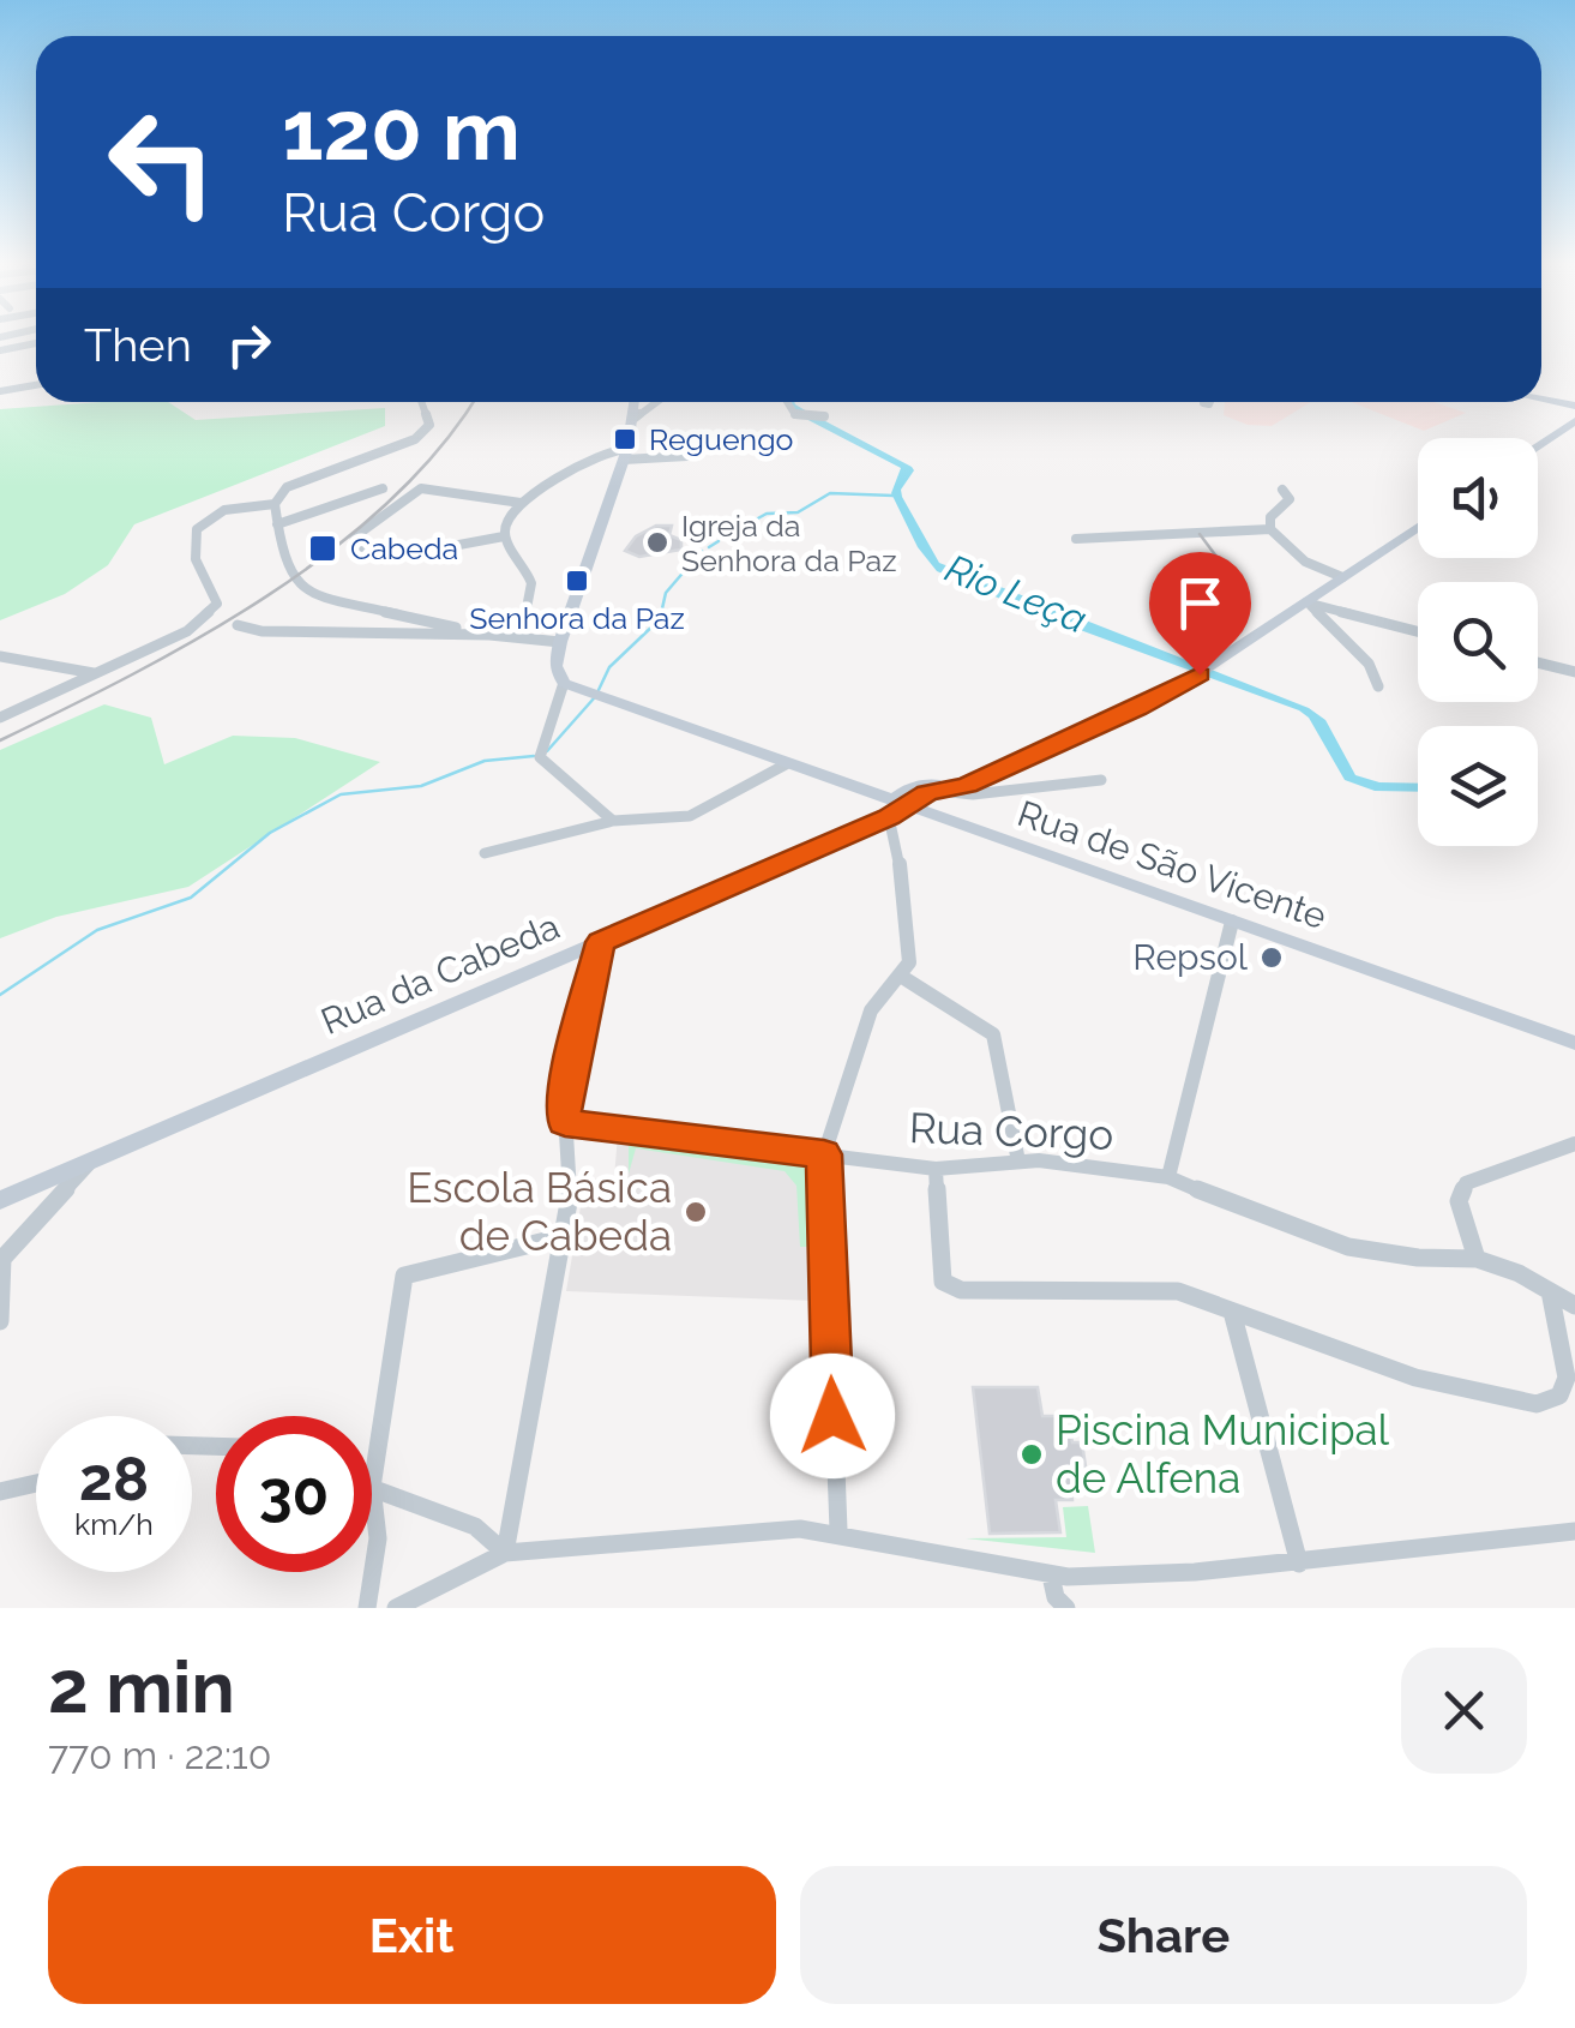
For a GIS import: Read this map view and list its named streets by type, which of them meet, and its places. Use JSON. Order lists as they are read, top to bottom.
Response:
{
  "streets": {
    "main road": ["Rua de São Vicente", "Rua da Cabeda"],
    "street": ["Rua Corgo"]
  },
  "crossings": [
    ["Rua de São Vicente", "Rua da Cabeda"]
  ],
  "water": ["Rio Leça"],
  "places": {
    "transit": ["Reguengo", "Cabeda", "Senhora da Paz"],
    "other": [
      "Igreja da Senhora da Paz",
      "Repsol",
      "Escola Básica de Cabeda",
      "Piscina Municipal de Alfena"
    ]
  },
  "page": {
    "turn": ["120 m", "Rua Corgo"],
    "then": "Then",
    "speed": "28 km/h",
    "limit": "30",
    "heading": ["2 min", "770 m · 22:10"],
    "buttons": ["Exit", "Share"]
  }
}
